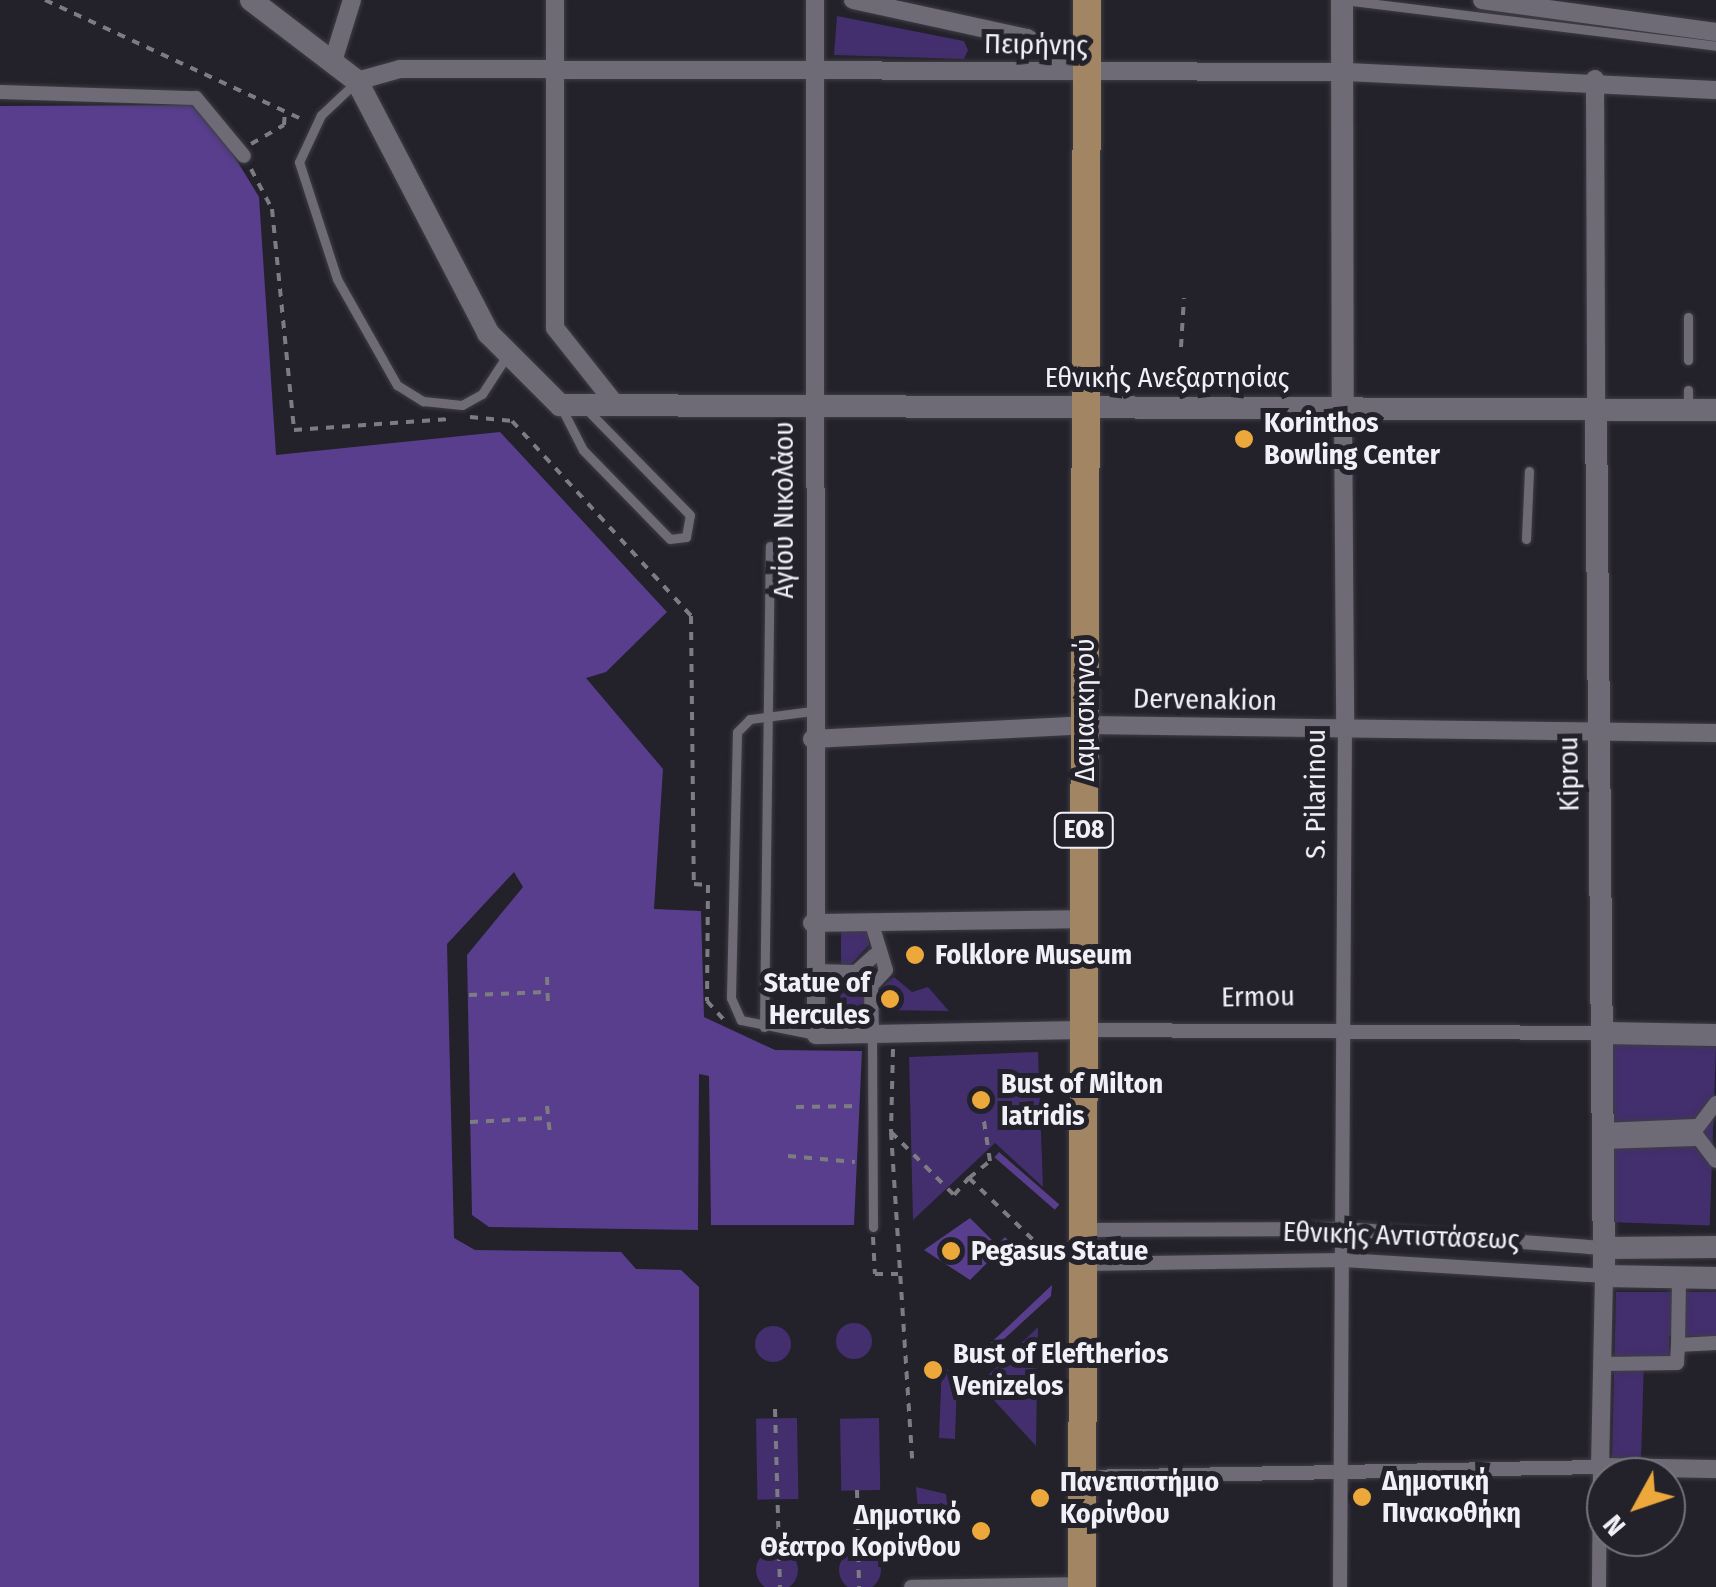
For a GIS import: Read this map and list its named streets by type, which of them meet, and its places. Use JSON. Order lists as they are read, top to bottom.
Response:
{
  "streets": {
    "main road": ["Δαμασκηνού", "ΕΟ8"],
    "street": [
      "Πειρήνης",
      "Εθνικής Ανεξαρτησίας",
      "Αγίου Νικολάου",
      "Dervenakion",
      "Kiprou",
      "S. Pilarinou",
      "Ermou",
      "Εθνικής Αντιστάσεως"
    ]
  },
  "crossings": [
    ["Πειρήνης", "Αγίου Νικολάου"],
    ["Πειρήνης", "Δαμασκηνού"],
    ["Πειρήνης", "Kiprou"],
    ["Πειρήνης", "S. Pilarinou"],
    ["Πειρήνης", "ΕΟ8"],
    ["Εθνικής Ανεξαρτησίας", "Αγίου Νικολάου"],
    ["Εθνικής Ανεξαρτησίας", "Δαμασκηνού"],
    ["Εθνικής Ανεξαρτησίας", "Kiprou"],
    ["Εθνικής Ανεξαρτησίας", "S. Pilarinou"],
    ["Αγίου Νικολάου", "Dervenakion"],
    ["Αγίου Νικολάου", "Ermou"],
    ["Dervenakion", "Δαμασκηνού"],
    ["Dervenakion", "Kiprou"],
    ["Dervenakion", "S. Pilarinou"],
    ["Δαμασκηνού", "ΕΟ8"],
    ["Δαμασκηνού", "Ermou"],
    ["Δαμασκηνού", "Εθνικής Αντιστάσεως"],
    ["Kiprou", "Ermou"],
    ["Kiprou", "Εθνικής Αντιστάσεως"],
    ["S. Pilarinou", "Ermou"],
    ["S. Pilarinou", "Εθνικής Αντιστάσεως"]
  ],
  "places": [
    "Korinthos Bowling Center",
    "Folklore Museum",
    "Statue of Hercules",
    "Bust of Milton Iatridis",
    "Pegasus Statue",
    "Bust of Eleftherios Venizelos",
    "Δημοτική Πινακοθήκη",
    "Πανεπιστήμιο Κορίνθου",
    "Δημοτικό Θέατρο Κορίνθου"
  ],
  "north": "bottom left"
}
